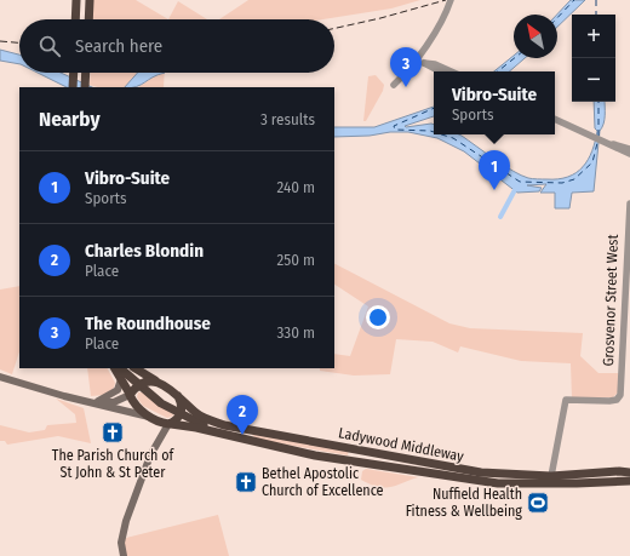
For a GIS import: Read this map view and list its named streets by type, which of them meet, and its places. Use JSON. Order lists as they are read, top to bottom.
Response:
{
  "streets": {
    "highway": ["Ladywood Middleway"],
    "street": ["Grosvenor Street West"]
  },
  "crossings": [
    ["Grosvenor Street West", "Ladywood Middleway"]
  ],
  "places": {
    "church": ["The Parish Church of St John & St Peter", "Bethel Apostolic Church of Excellence"],
    "sports": ["Nuffield Health Fitness & Wellbeing"]
  },
  "north": "top left",
  "page": {
    "map_buttons": ["+", "−"],
    "search": "Search here",
    "pins": ["3", "1", "2"],
    "popup": ["Vibro-Suite", "Sports"],
    "heading": ["Nearby", "3 results"],
    "list": [
      {
        "mark": "1",
        "name": "Vibro-Suite",
        "note": "Sports",
        "value": "240 m"
      },
      {
        "mark": "2",
        "name": "Charles Blondin",
        "note": "Place",
        "value": "250 m"
      },
      {
        "mark": "3",
        "name": "The Roundhouse",
        "note": "Place",
        "value": "330 m"
      }
    ]
  }
}
